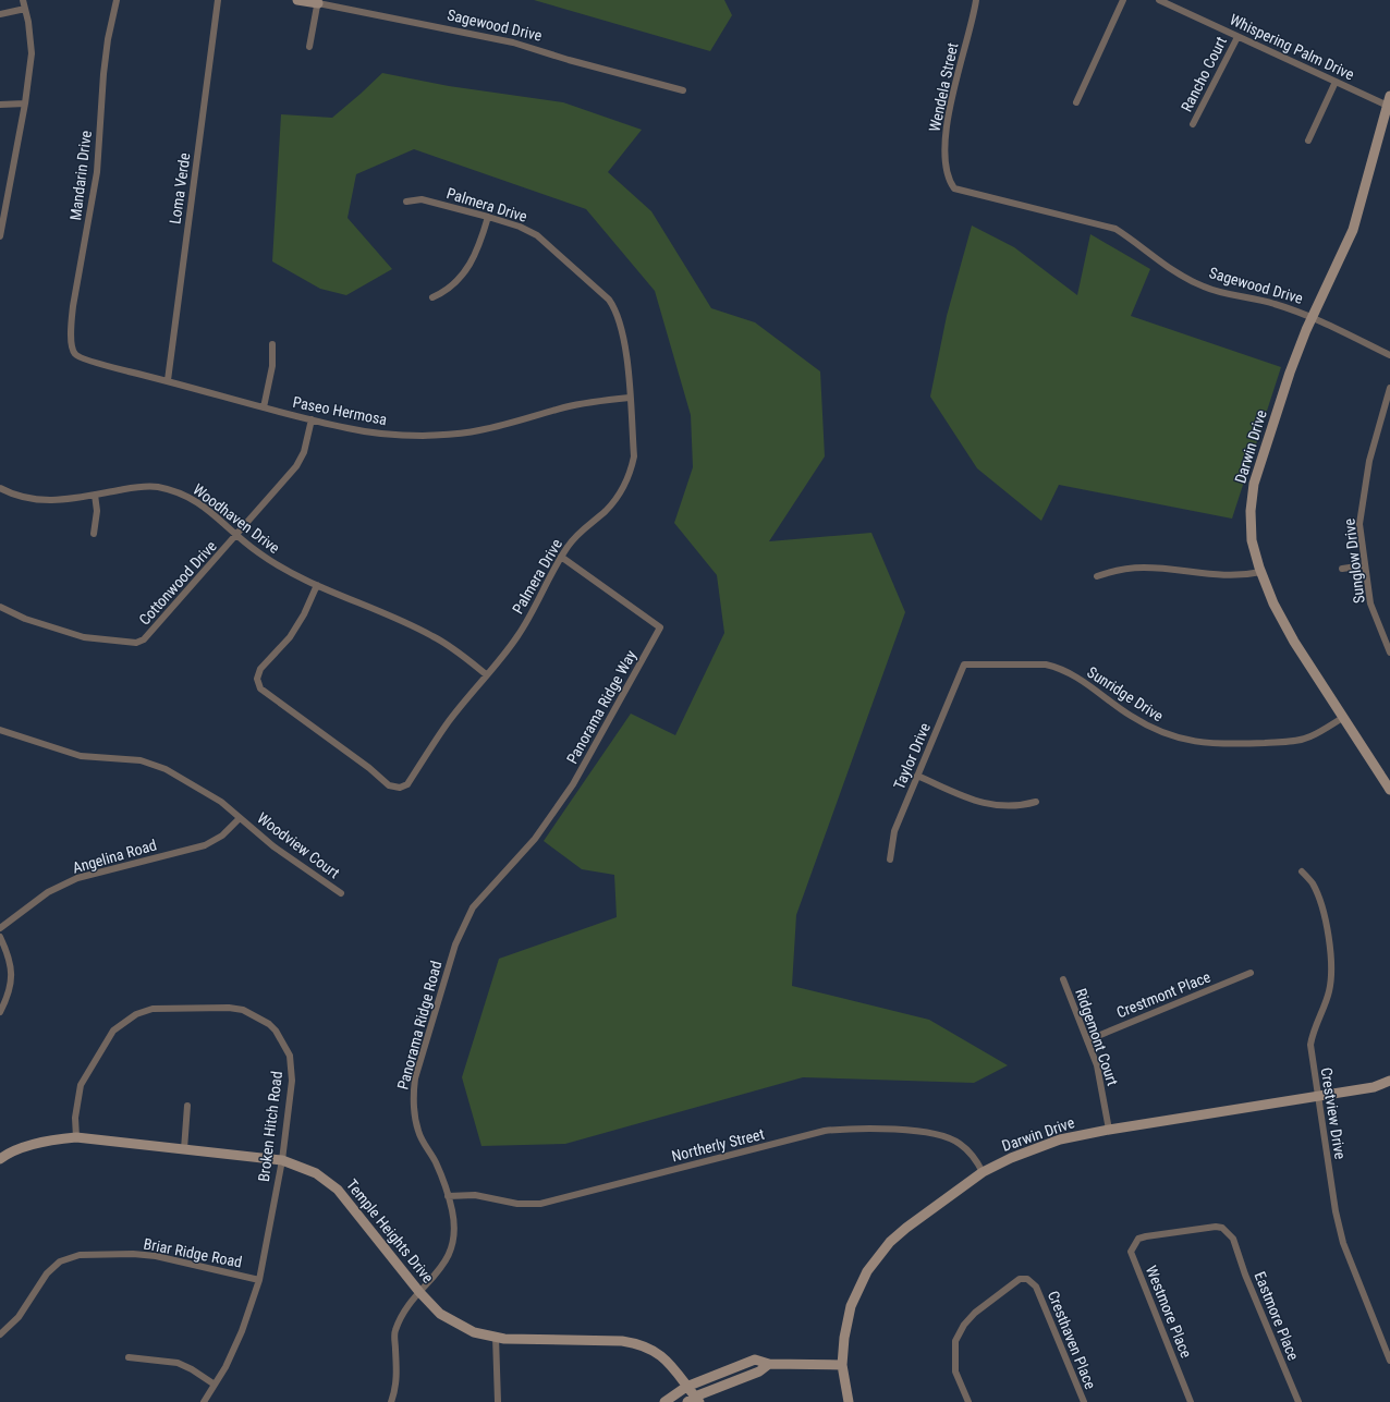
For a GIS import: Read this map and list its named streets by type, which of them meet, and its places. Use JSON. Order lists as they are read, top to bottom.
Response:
{
  "streets": {
    "street": [
      "Sagewood Drive",
      "Whispering Palm Drive",
      "Rancho Court",
      "Wendela Street",
      "Mandarin Drive",
      "Loma Verde",
      "Palmera Drive",
      "Paseo Hermosa",
      "Darwin Drive",
      "Woodhaven Drive",
      "Sunglow Drive",
      "Cottonwood Drive",
      "Sunridge Drive",
      "Panorama Ridge Way",
      "Taylor Drive",
      "Woodview Court",
      "Angelina Road",
      "Crestmont Place",
      "Panorama Ridge Road",
      "Ridgemont Court",
      "Crestview Drive",
      "Broken Hitch Road",
      "Northerly Street",
      "Temple Heights Drive",
      "Briar Ridge Road",
      "Westmore Place",
      "Eastmore Place",
      "Cresthaven Place"
    ]
  },
  "crossings": [
    ["Sagewood Drive", "Wendela Street"],
    ["Sagewood Drive", "Darwin Drive"],
    ["Whispering Palm Drive", "Rancho Court"],
    ["Whispering Palm Drive", "Darwin Drive"],
    ["Mandarin Drive", "Paseo Hermosa"],
    ["Loma Verde", "Paseo Hermosa"],
    ["Palmera Drive", "Paseo Hermosa"],
    ["Palmera Drive", "Woodhaven Drive"],
    ["Palmera Drive", "Panorama Ridge Way"],
    ["Paseo Hermosa", "Cottonwood Drive"],
    ["Darwin Drive", "Sunridge Drive"],
    ["Darwin Drive", "Ridgemont Court"],
    ["Darwin Drive", "Crestview Drive"],
    ["Darwin Drive", "Northerly Street"],
    ["Woodhaven Drive", "Cottonwood Drive"],
    ["Sunridge Drive", "Taylor Drive"],
    ["Panorama Ridge Way", "Panorama Ridge Road"],
    ["Woodview Court", "Angelina Road"],
    ["Crestmont Place", "Ridgemont Court"],
    ["Panorama Ridge Road", "Northerly Street"],
    ["Panorama Ridge Road", "Temple Heights Drive"],
    ["Broken Hitch Road", "Temple Heights Drive"],
    ["Broken Hitch Road", "Briar Ridge Road"],
    ["Westmore Place", "Eastmore Place"]
  ]
}
